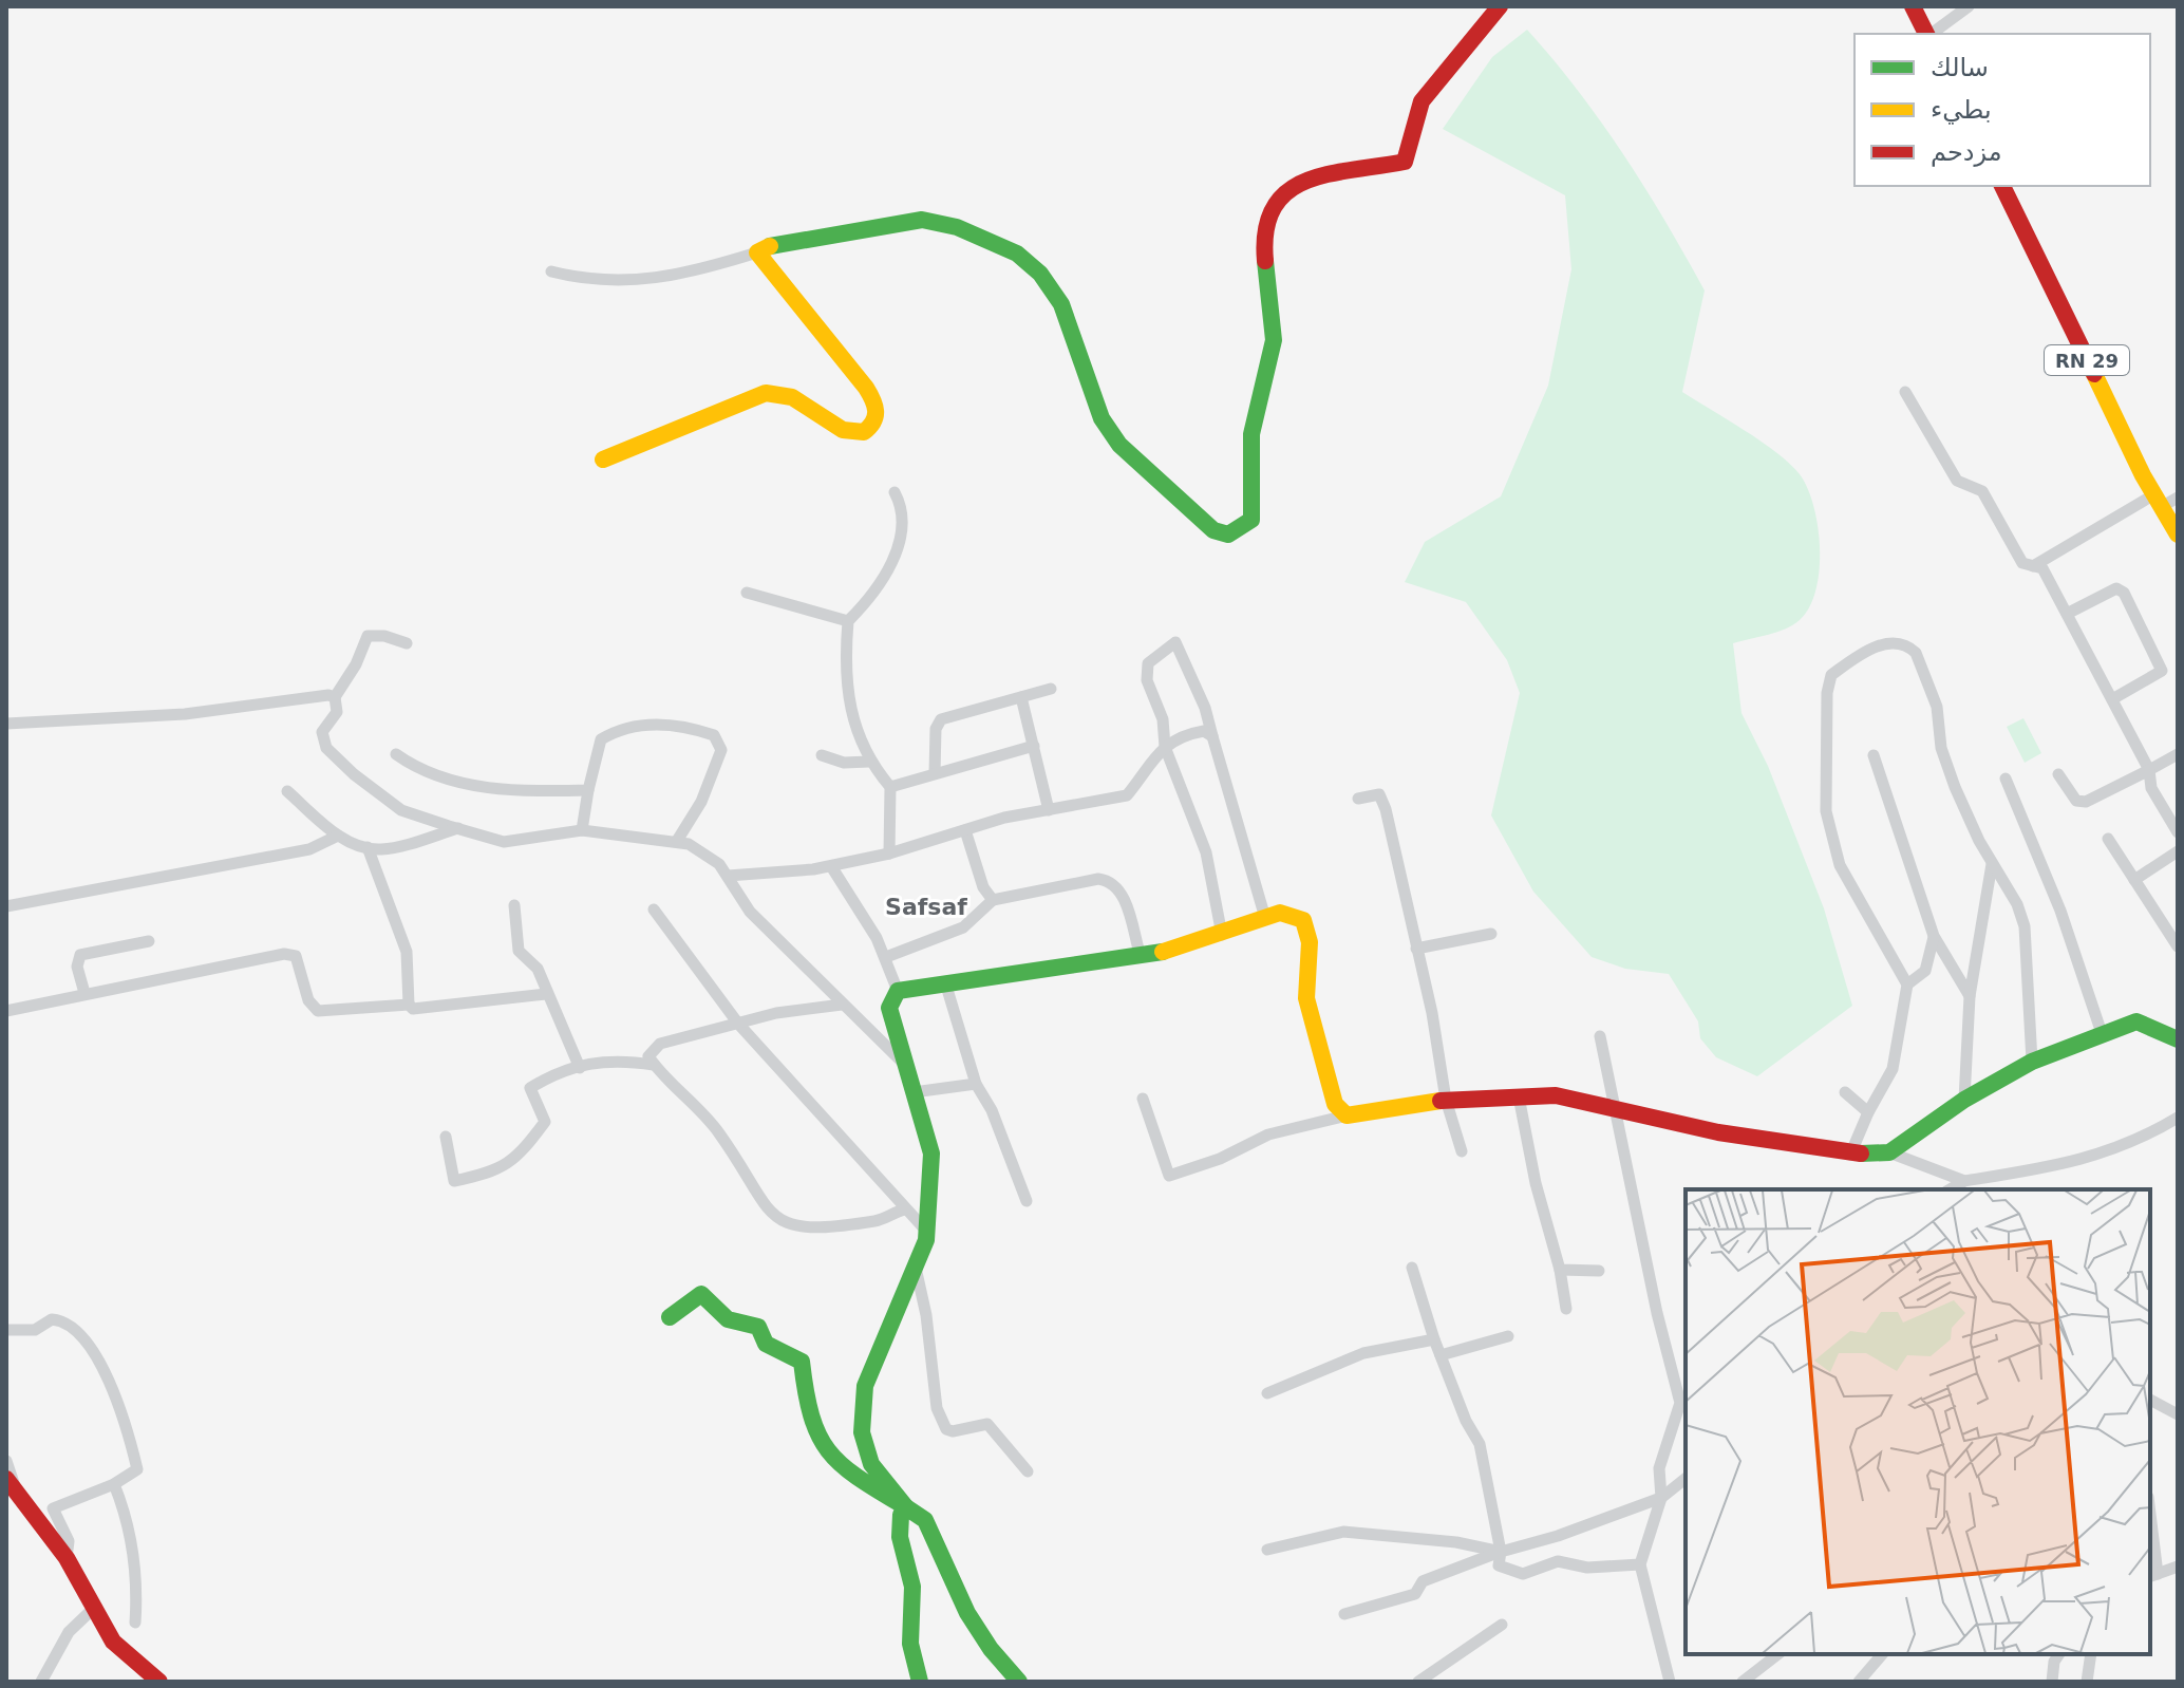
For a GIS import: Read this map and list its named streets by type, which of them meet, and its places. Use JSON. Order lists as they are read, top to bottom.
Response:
{
  "streets": {
    "street": ["RN 29"]
  },
  "districts": ["Safsaf"],
  "legend": ["سالك", "بطيء", "مزدحم"]
}
